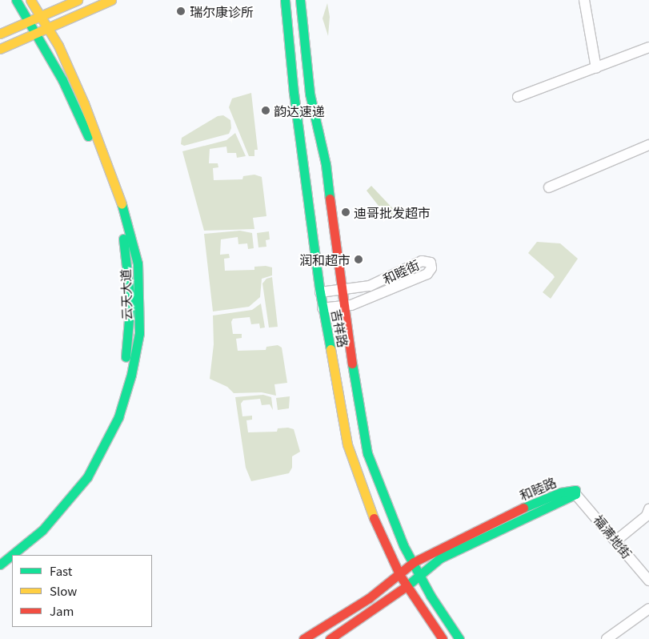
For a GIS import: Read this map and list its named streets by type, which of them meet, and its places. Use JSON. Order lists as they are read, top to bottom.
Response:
{
  "streets": {
    "main road": ["云天大道", "吉祥路", "和睦路"],
    "street": ["和睦街", "福满地街"]
  },
  "crossings": [
    ["和睦街", "吉祥路"],
    ["吉祥路", "和睦路"],
    ["和睦路", "福满地街"]
  ],
  "places": [
    "瑞尔康诊所",
    "韵达速递",
    "迪哥批发超市",
    "润和超市"
  ],
  "legend": ["Fast", "Slow", "Jam"]
}
